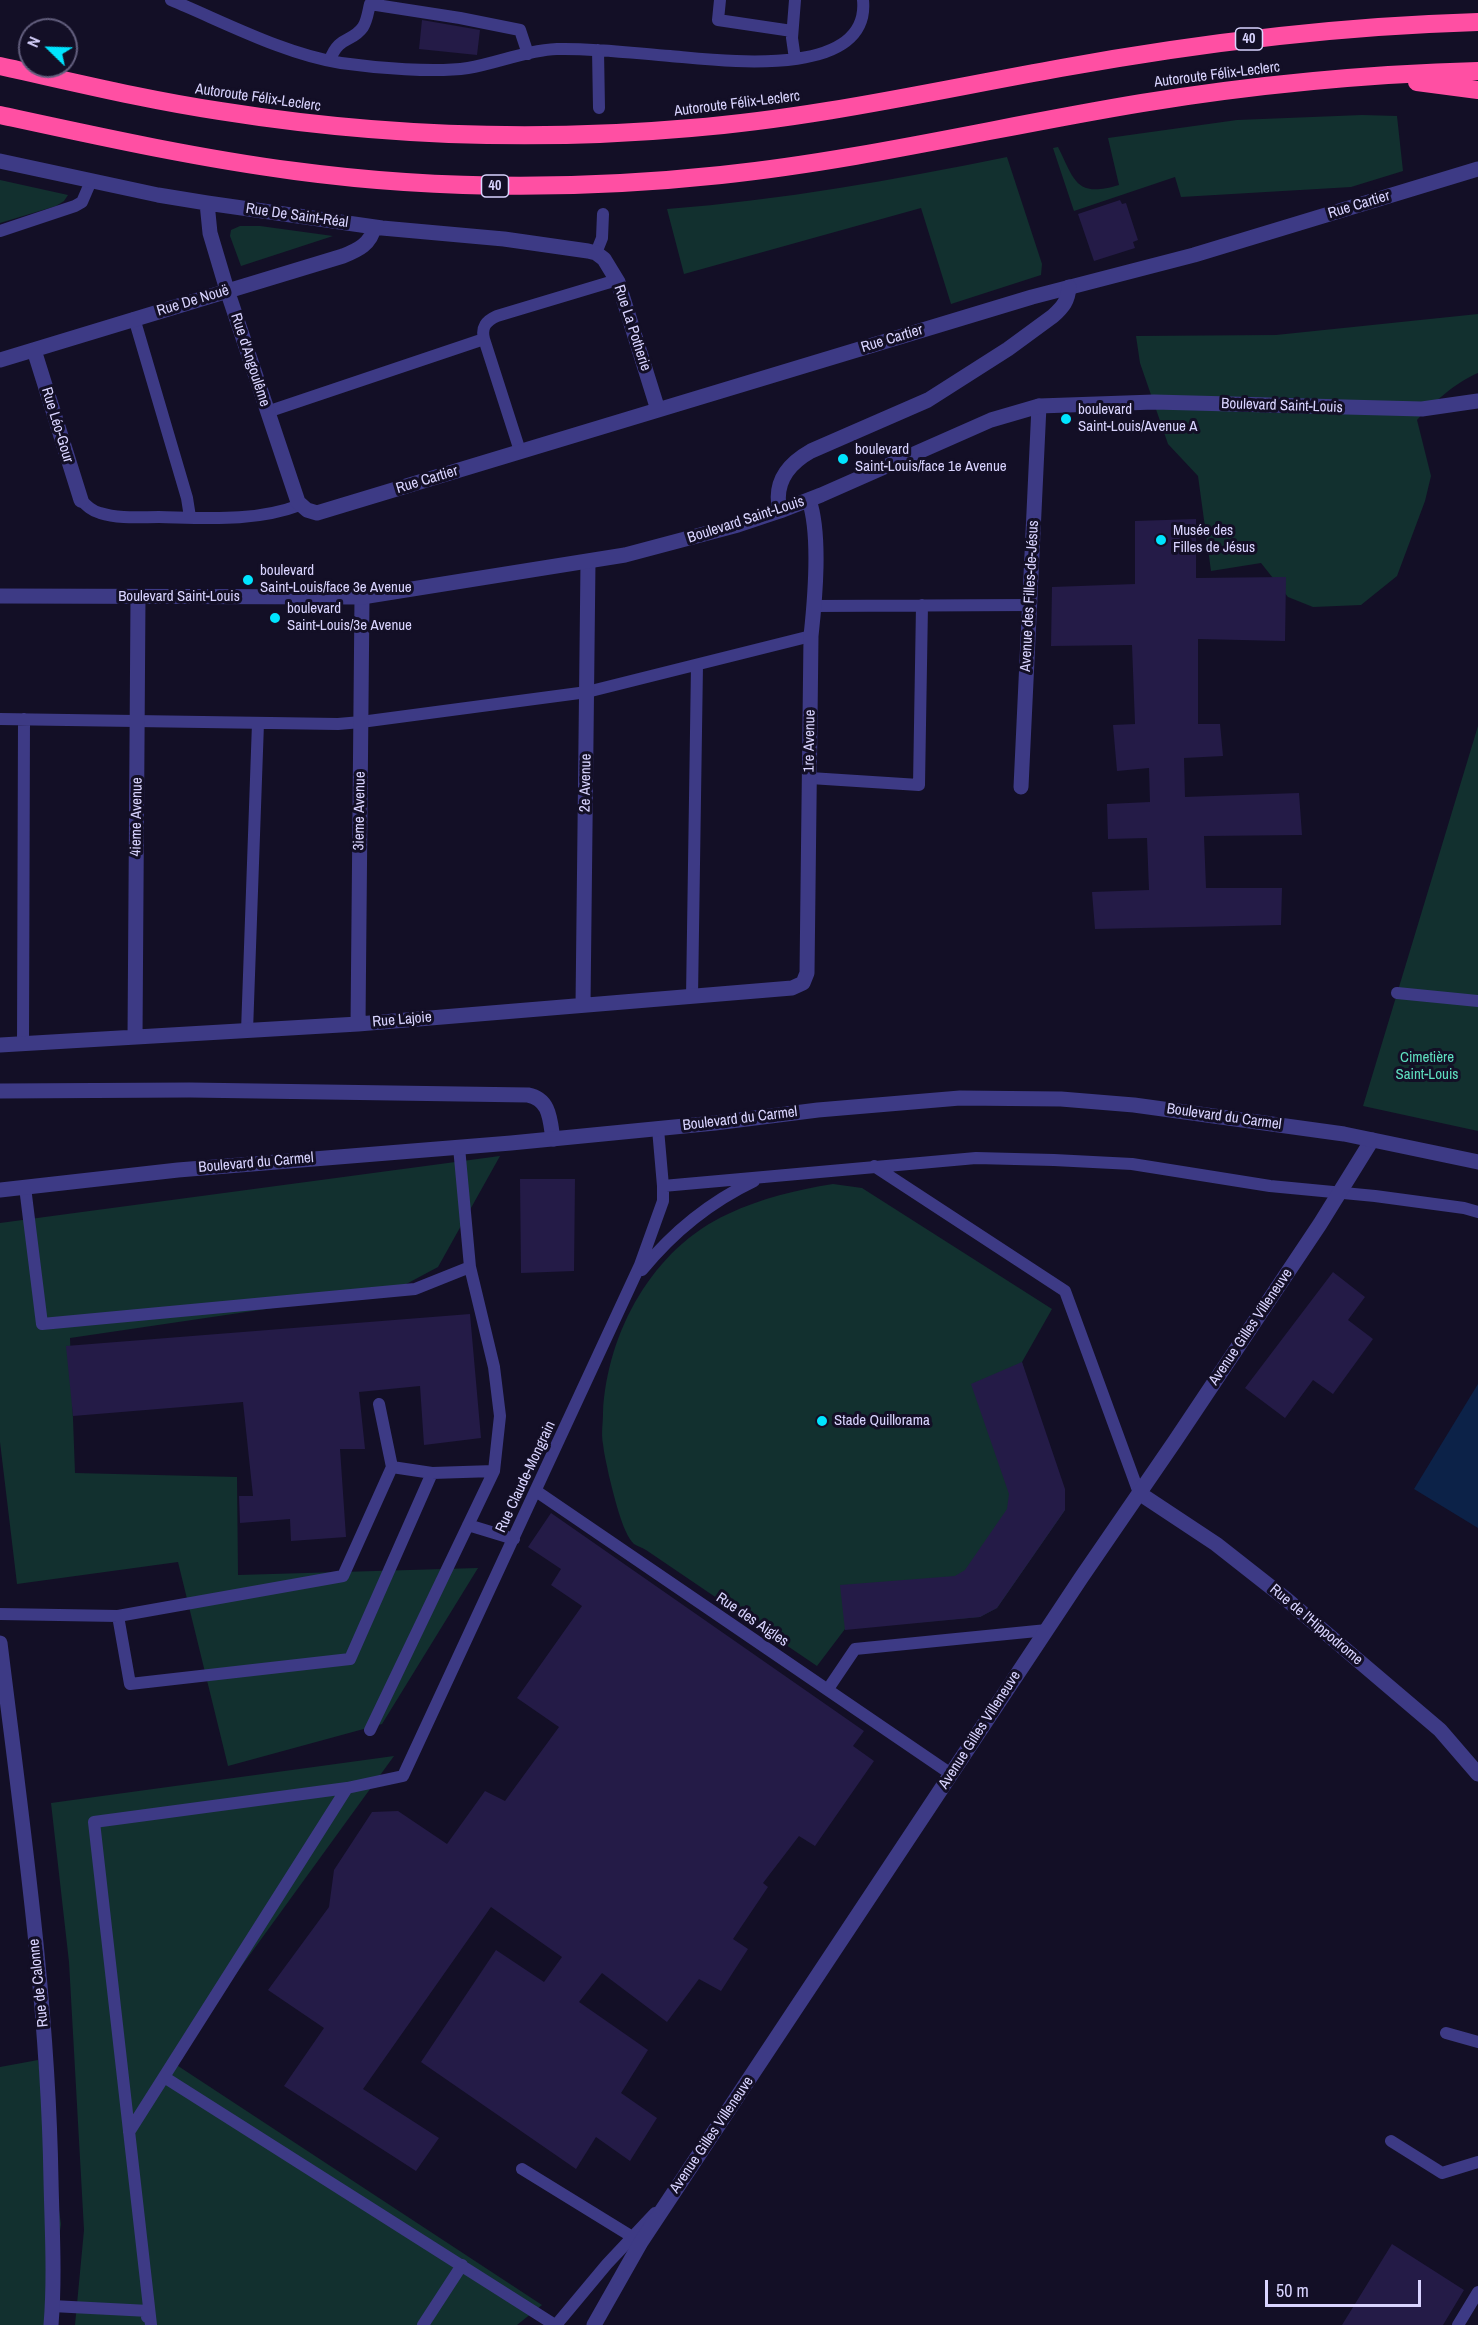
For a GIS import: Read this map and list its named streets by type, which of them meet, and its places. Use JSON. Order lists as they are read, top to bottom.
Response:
{
  "streets": {
    "highway": ["40", "Autoroute Félix-Leclerc"],
    "street": [
      "Rue Cartier",
      "Rue De Saint-Réal",
      "Rue De Nouë",
      "Rue La Potherie",
      "Rue d'Angoulême",
      "Boulevard Saint-Louis",
      "Rue Léo-Gour",
      "Avenue des Filles-de-Jésus",
      "1re Avenue",
      "2e Avenue",
      "3ieme Avenue",
      "4ieme Avenue",
      "Rue Lajoie",
      "Boulevard du Carmel",
      "Avenue Gilles Villeneuve",
      "Rue de l'Hippodrome",
      "Rue de Calonne"
    ],
    "lane": ["Rue Claude-Mongrain", "Rue des Aigles"]
  },
  "crossings": [
    ["Rue Cartier", "Rue La Potherie"],
    ["Rue Cartier", "Rue d'Angoulême"],
    ["Rue De Saint-Réal", "Rue De Nouë"],
    ["Rue De Saint-Réal", "Rue La Potherie"],
    ["Rue De Saint-Réal", "Rue d'Angoulême"],
    ["Rue De Nouë", "Rue d'Angoulême"],
    ["Rue De Nouë", "Rue Léo-Gour"],
    ["Boulevard Saint-Louis", "Avenue des Filles-de-Jésus"],
    ["Boulevard Saint-Louis", "1re Avenue"],
    ["Boulevard Saint-Louis", "2e Avenue"],
    ["Boulevard Saint-Louis", "3ieme Avenue"],
    ["Boulevard Saint-Louis", "4ieme Avenue"],
    ["1re Avenue", "Rue Lajoie"],
    ["2e Avenue", "Rue Lajoie"],
    ["3ieme Avenue", "Rue Lajoie"],
    ["4ieme Avenue", "Rue Lajoie"],
    ["Boulevard du Carmel", "Avenue Gilles Villeneuve"],
    ["Boulevard du Carmel", "Rue Claude-Mongrain"],
    ["Avenue Gilles Villeneuve", "Rue des Aigles"],
    ["Avenue Gilles Villeneuve", "Rue de l'Hippodrome"],
    ["Rue Claude-Mongrain", "Rue des Aigles"]
  ],
  "parks": ["Cimetière Saint-Louis"],
  "places": [
    "boulevard Saint-Louis/Avenue A",
    "boulevard Saint-Louis/face 1e Avenue",
    "Musée des Filles de Jésus",
    "boulevard Saint-Louis/face 3e Avenue",
    "boulevard Saint-Louis/3e Avenue",
    "Stade Quillorama"
  ],
  "scale_bar": "50 m",
  "north": "top left"
}
